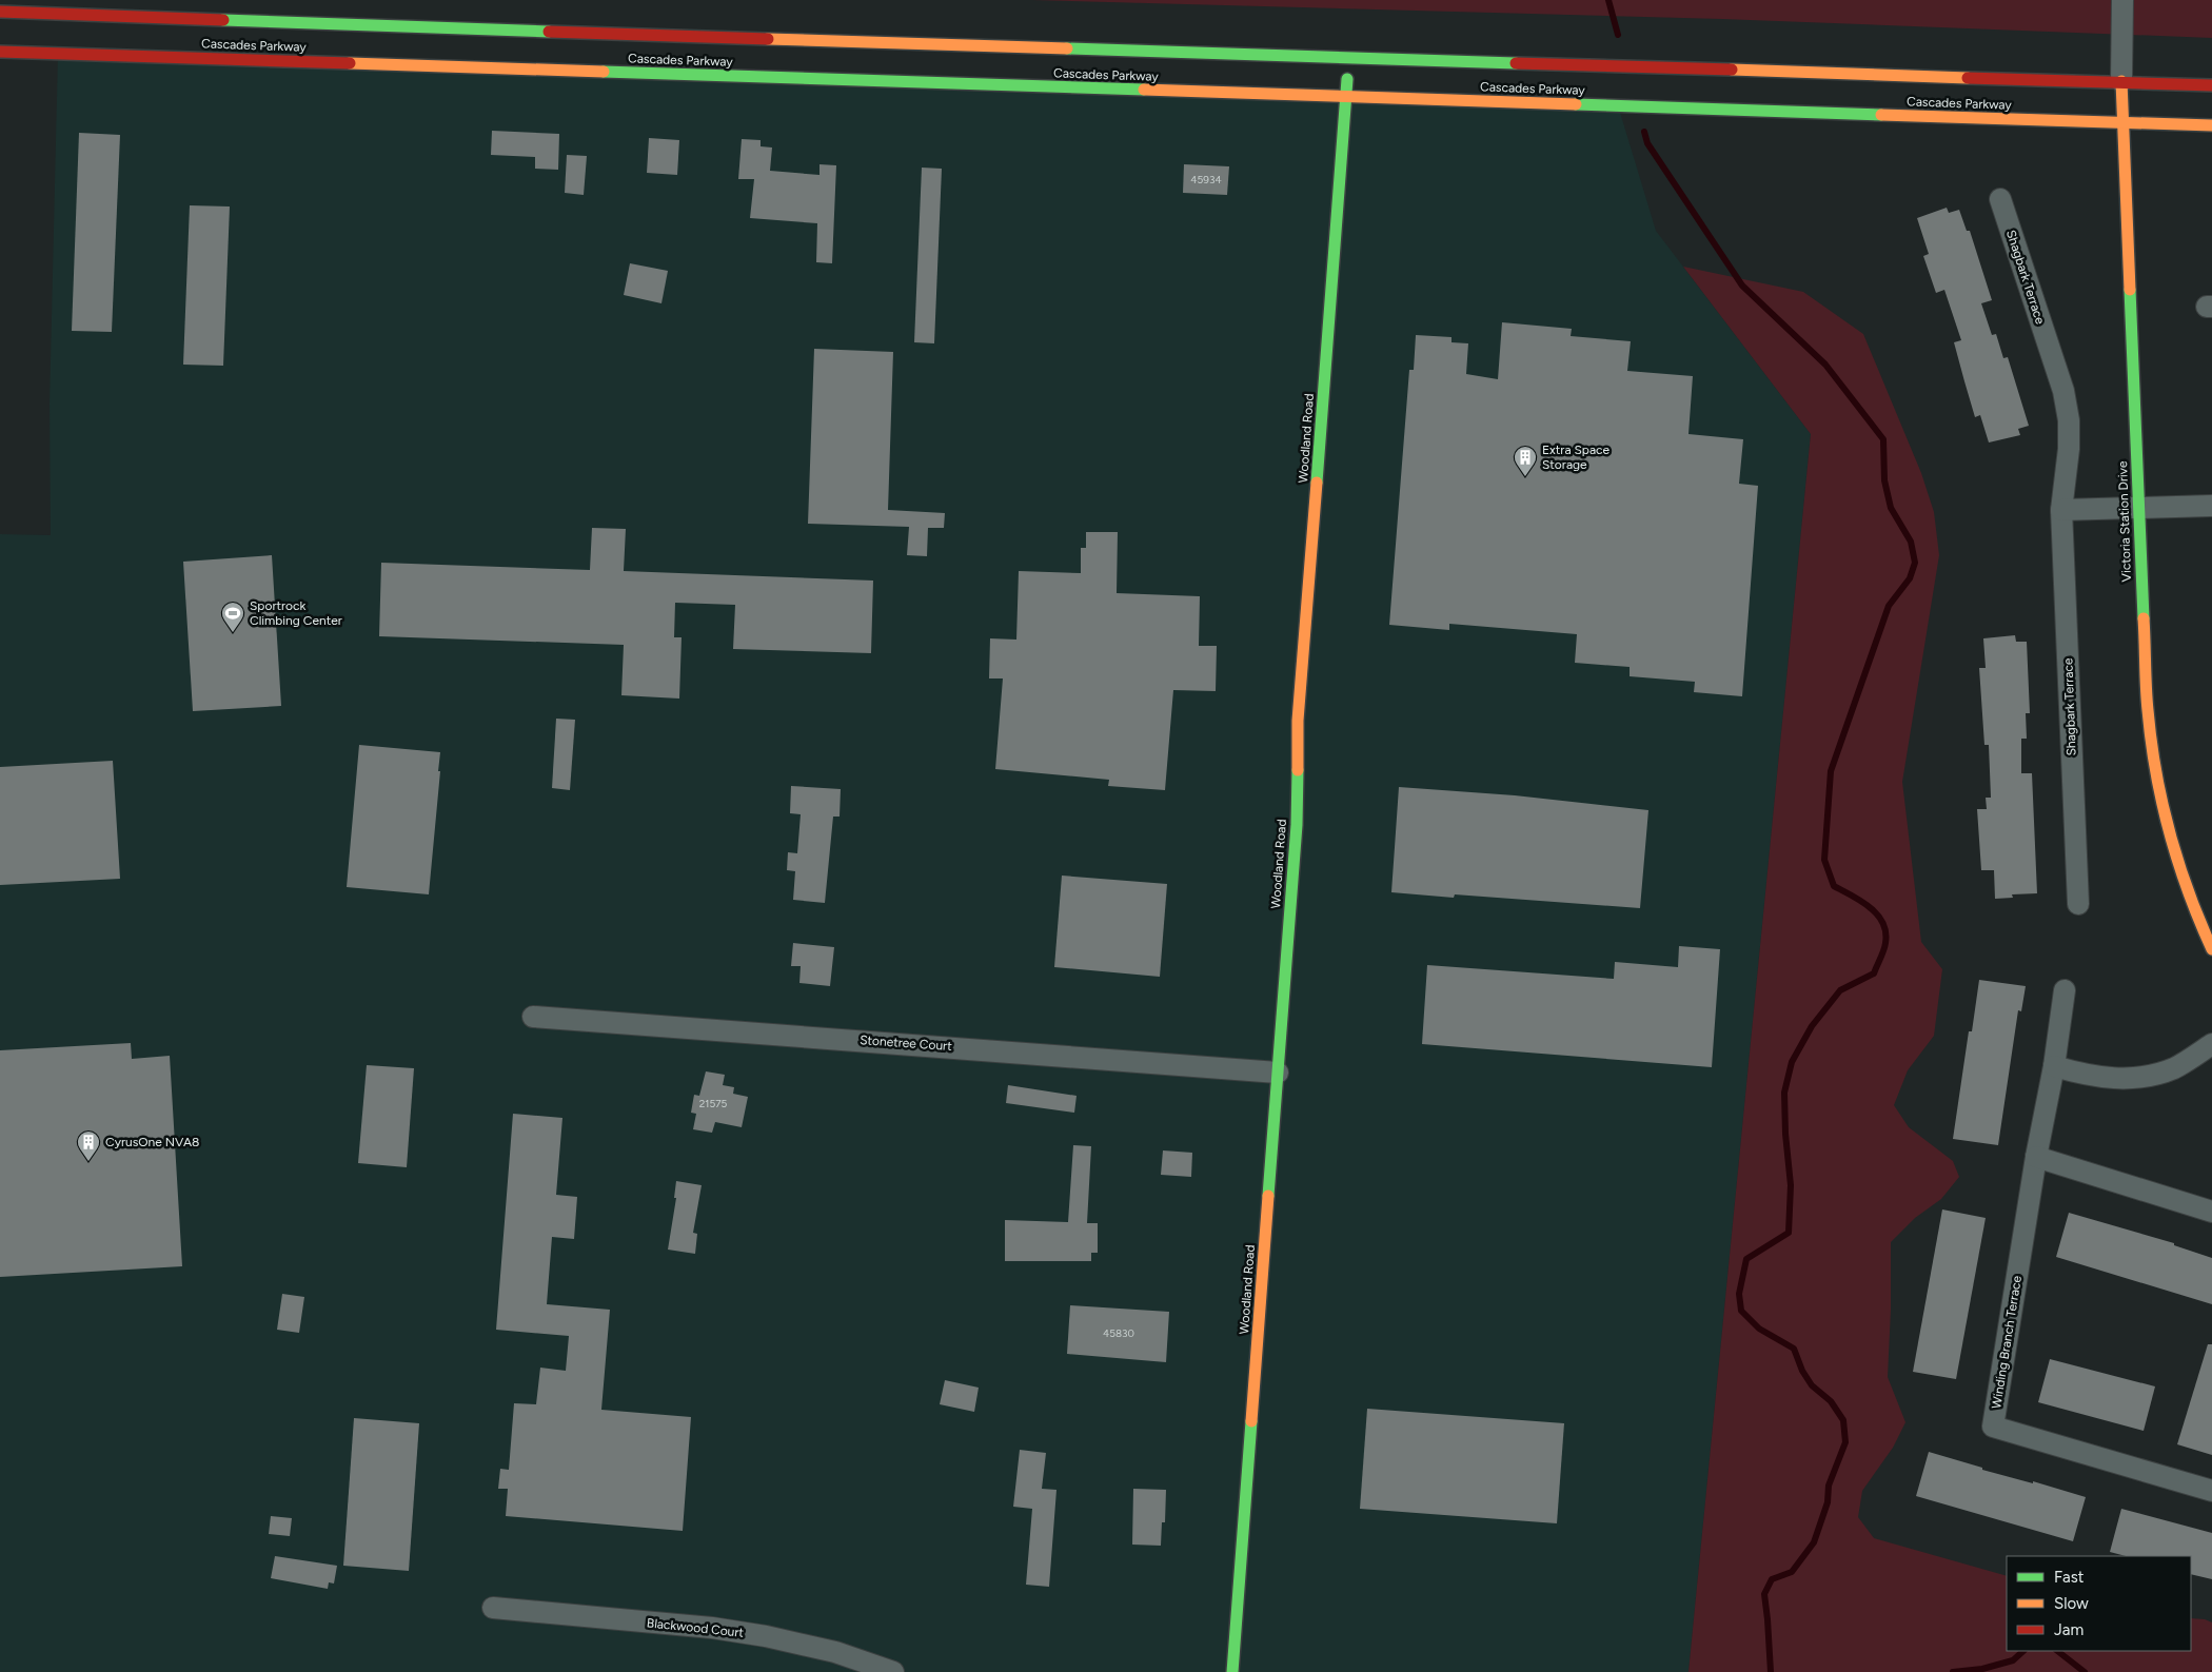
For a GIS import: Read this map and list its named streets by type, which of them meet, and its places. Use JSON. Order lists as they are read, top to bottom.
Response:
{
  "streets": {
    "main road": ["Cascades Parkway", "Woodland Road", "Victoria Station Drive"],
    "street": [
      "Shagbark Terrace",
      "Stonetree Court",
      "Winding Branch Terrace",
      "Blackwood Court"
    ]
  },
  "crossings": [
    ["Cascades Parkway", "Woodland Road"],
    ["Cascades Parkway", "Victoria Station Drive"],
    ["Woodland Road", "Stonetree Court"]
  ],
  "places": {
    "building": ["Extra Space Storage", "CyrusOne NVA8"],
    "sports": ["Sportrock Climbing Center"]
  },
  "house_numbers": ["45934", "21575", "45830"],
  "legend": ["Fast", "Slow", "Jam"]
}
